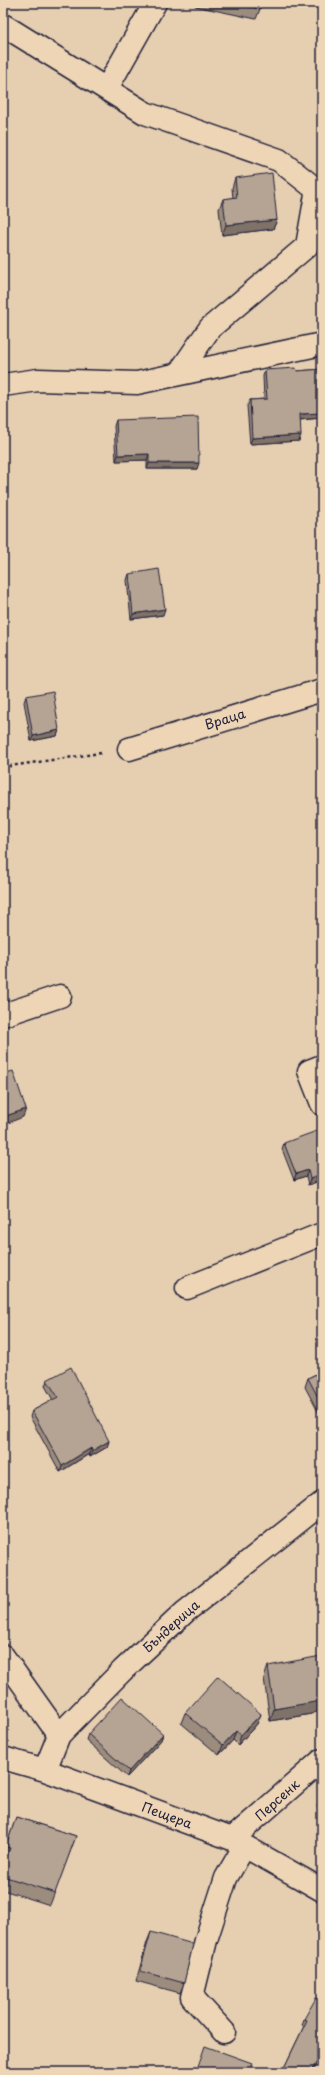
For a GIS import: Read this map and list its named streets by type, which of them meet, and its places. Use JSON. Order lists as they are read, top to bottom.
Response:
{
  "streets": {
    "street": [
      "Враца",
      "Бъндерица",
      "Персенк",
      "Пещера"
    ]
  },
  "crossings": [
    ["Бъндерица", "Пещера"],
    ["Персенк", "Пещера"]
  ]
}
